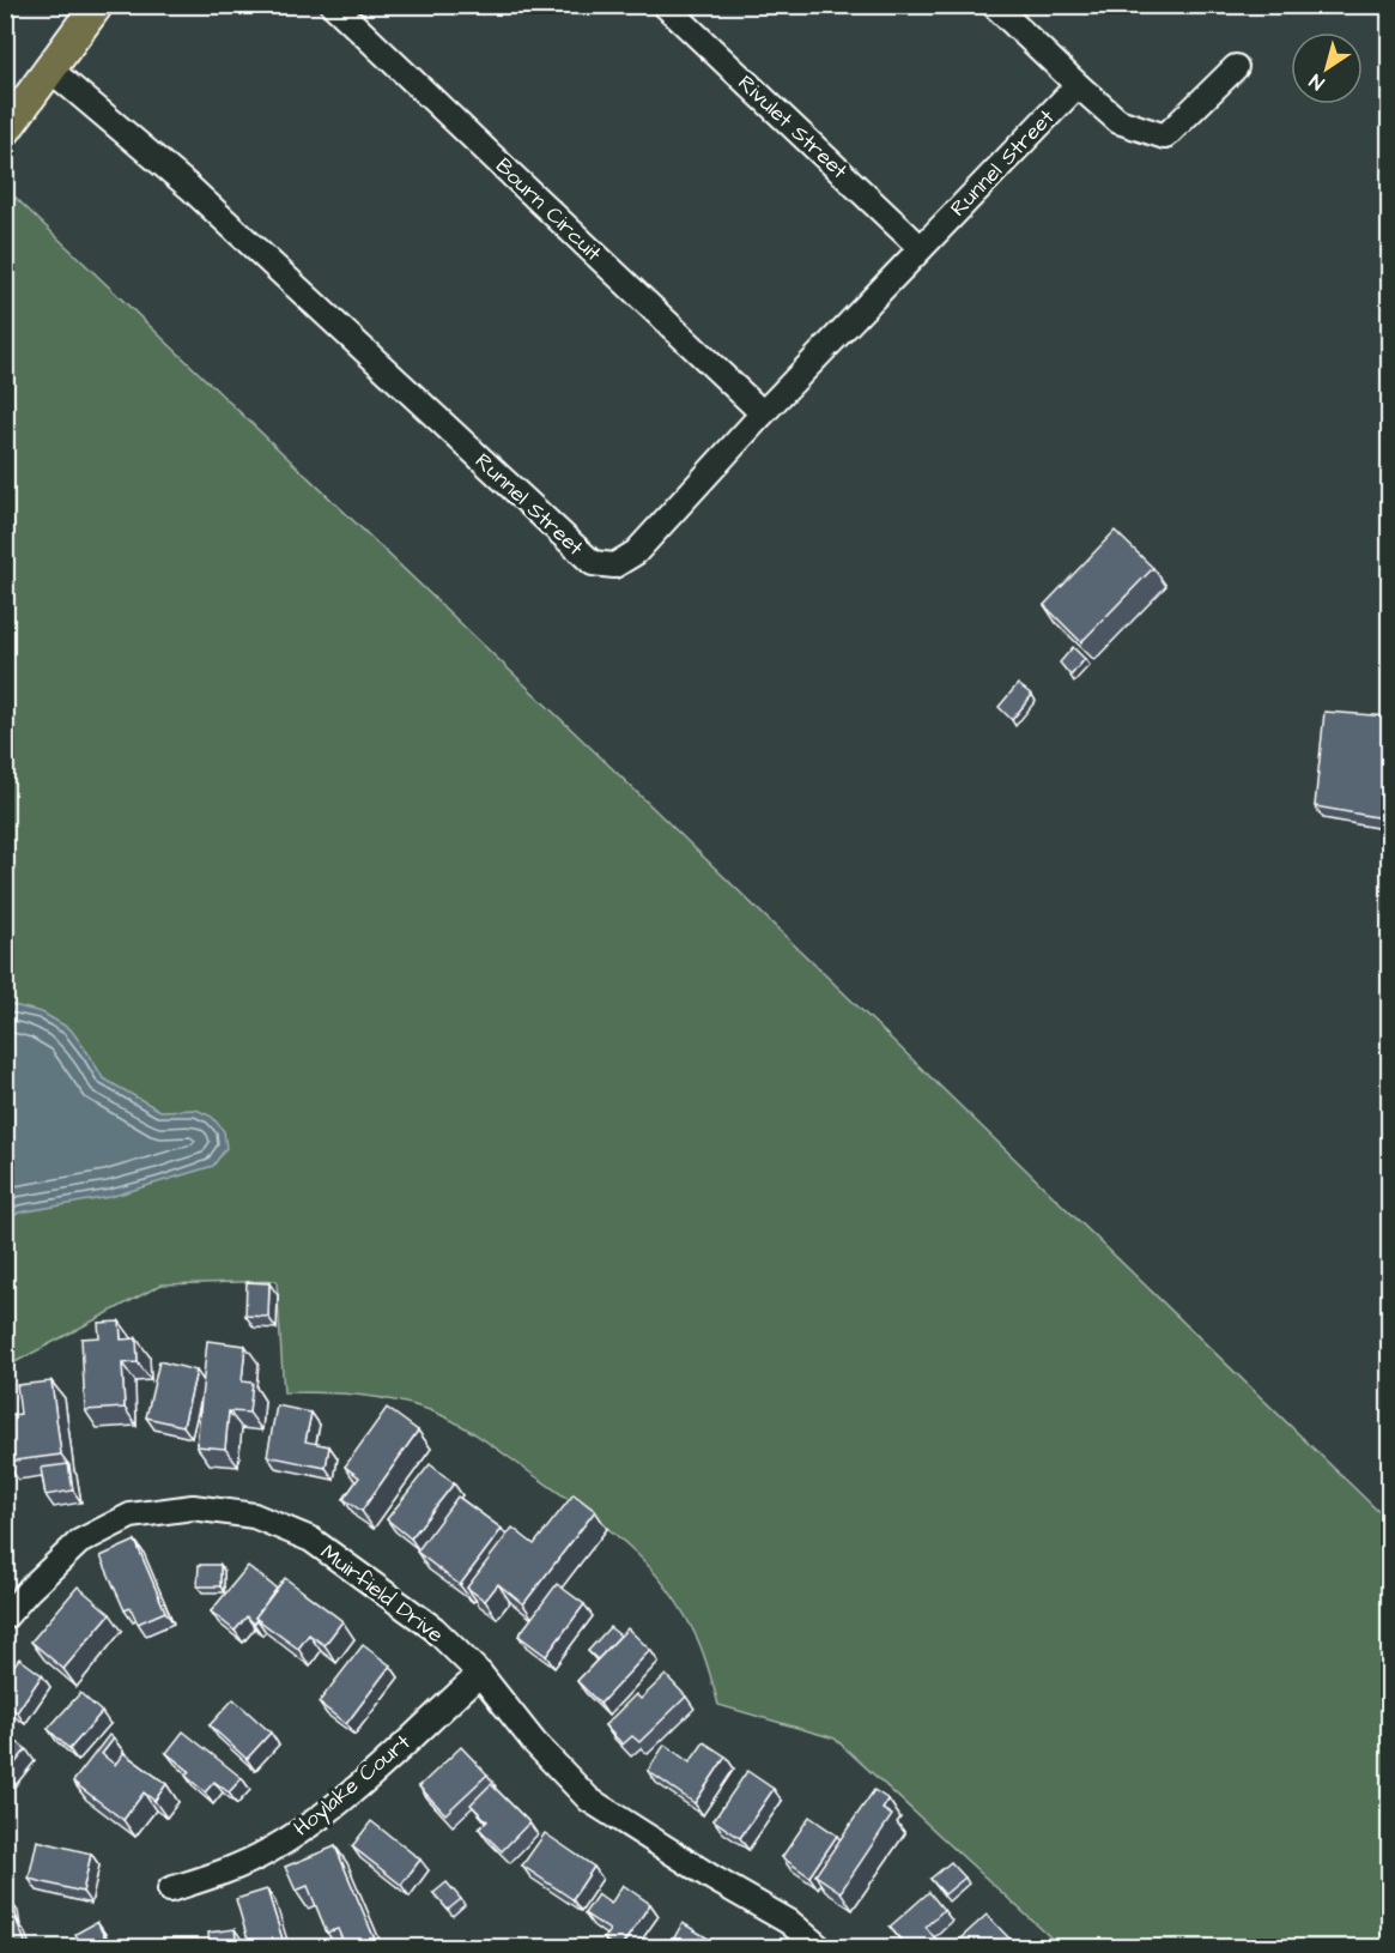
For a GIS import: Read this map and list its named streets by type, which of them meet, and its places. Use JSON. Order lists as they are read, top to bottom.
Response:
{
  "streets": {
    "street": [
      "Rivulet Street",
      "Runnel Street",
      "Bourn Circuit",
      "Muirfield Drive",
      "Hoylake Court"
    ]
  },
  "crossings": [
    ["Rivulet Street", "Runnel Street"],
    ["Runnel Street", "Bourn Circuit"],
    ["Muirfield Drive", "Hoylake Court"]
  ],
  "north": "bottom left"
}
